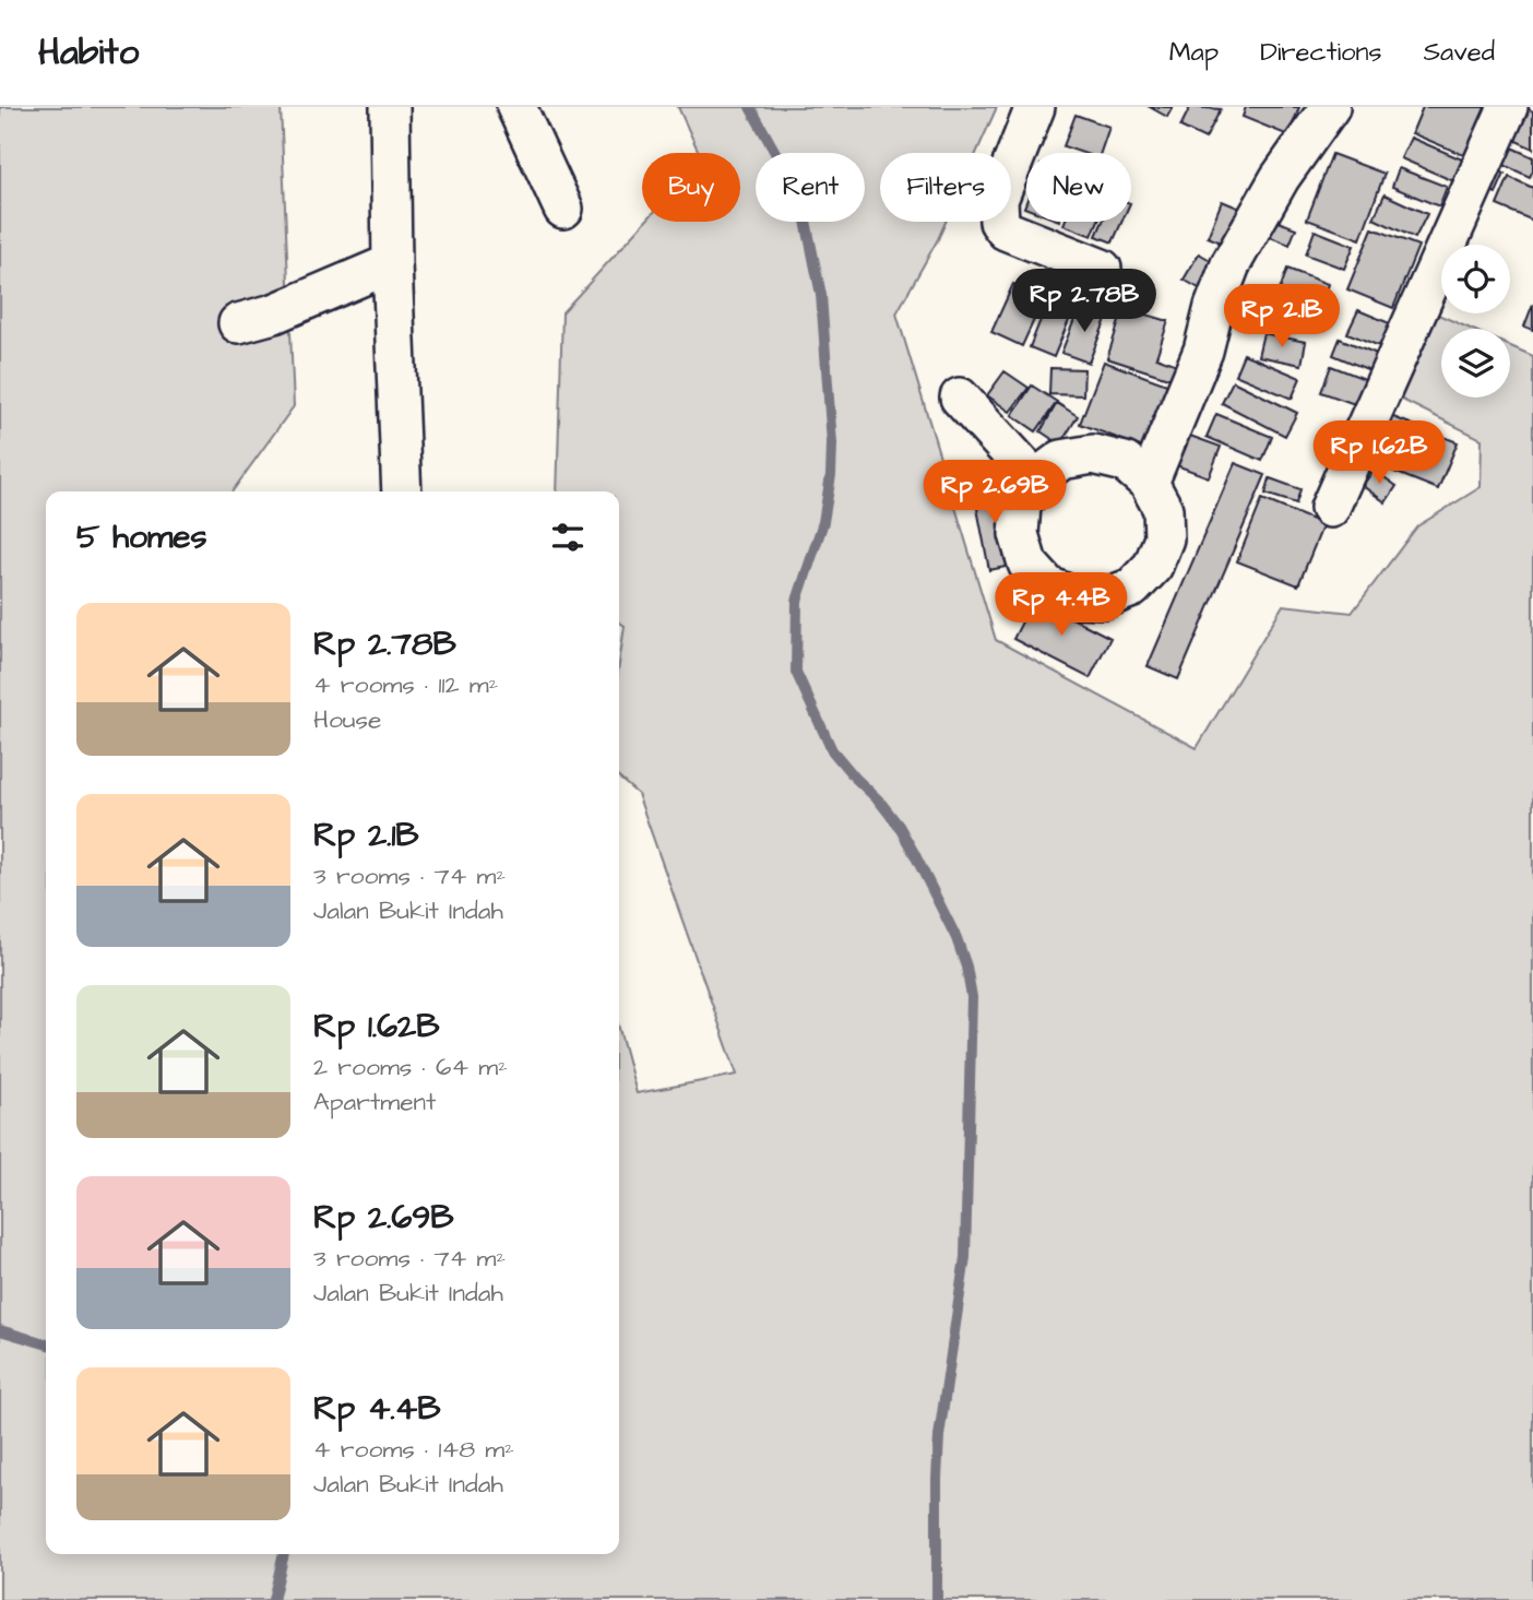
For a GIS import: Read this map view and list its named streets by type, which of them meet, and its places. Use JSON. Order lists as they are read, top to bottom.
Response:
{
  "page": {
    "header": "Habito",
    "nav": ["Map", "Directions", "Saved"],
    "chip": [
      "Buy",
      "Rent",
      "Filters",
      "New"
    ],
    "price": [
      "Rp 2.78B",
      "Rp 2.1B",
      "Rp 1.62B",
      "Rp 2.69B",
      "Rp 4.4B"
    ],
    "heading": "5 homes",
    "list": [
      {
        "name": "Rp 2.78B",
        "note": "4 rooms · 112 m² · House"
      },
      {
        "name": "Rp 2.1B",
        "note": "3 rooms · 74 m² · Jalan Bukit Indah"
      },
      {
        "name": "Rp 1.62B",
        "note": "2 rooms · 64 m² · Apartment"
      },
      {
        "name": "Rp 2.69B",
        "note": "3 rooms · 74 m² · Jalan Bukit Indah"
      },
      {
        "name": "Rp 4.4B",
        "note": "4 rooms · 148 m² · Jalan Bukit Indah"
      }
    ]
  }
}
